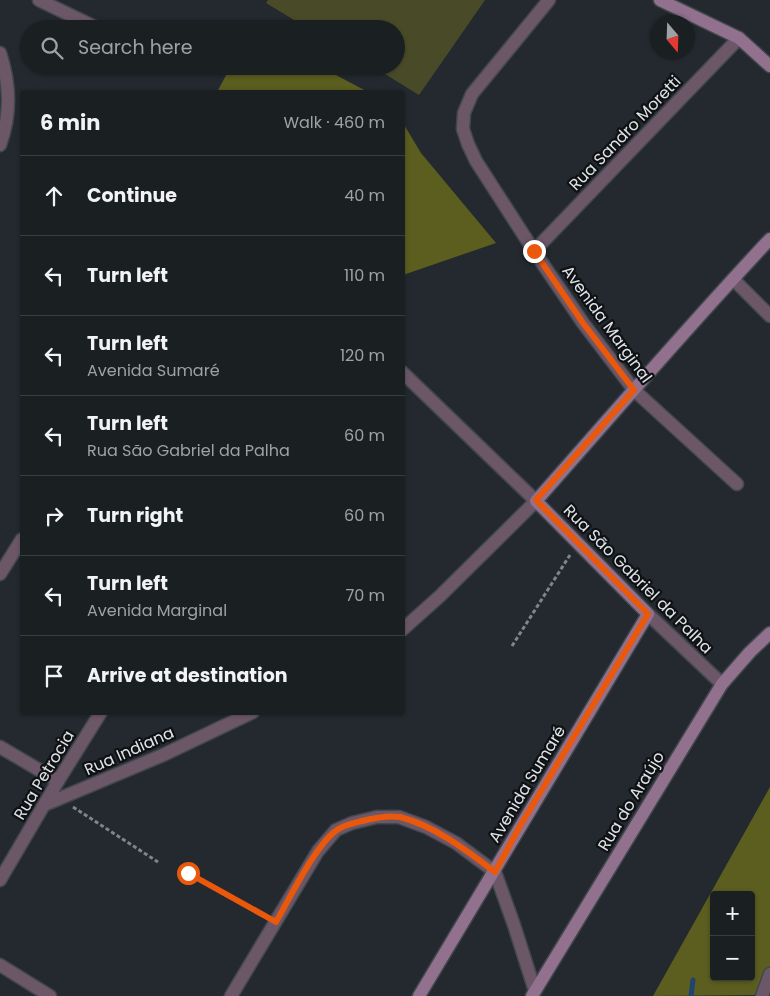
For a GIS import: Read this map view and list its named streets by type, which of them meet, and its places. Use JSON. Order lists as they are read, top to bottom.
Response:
{
  "streets": {
    "street": [
      "Rua Sandro Moretti",
      "Avenida Marginal",
      "Rua São Gabriel da Palha",
      "Rua Indiana",
      "Rua Petrocia",
      "Avenida Sumaré",
      "Rua do Araújo"
    ]
  },
  "crossings": [
    ["Rua Sandro Moretti", "Avenida Marginal"],
    ["Rua São Gabriel da Palha", "Avenida Sumaré"],
    ["Rua São Gabriel da Palha", "Rua do Araújo"],
    ["Rua Indiana", "Rua Petrocia"]
  ],
  "north": "bottom",
  "page": {
    "search": "Search here",
    "heading": ["6 min", "Walk · 460 m"],
    "list": [
      ["Continue", "40 m"],
      ["Turn left", "110 m"],
      ["Turn left", "Avenida Sumaré", "120 m"],
      ["Turn left", "Rua São Gabriel da Palha", "60 m"],
      ["Turn right", "60 m"],
      ["Turn left", "Avenida Marginal", "70 m"],
      "Arrive at destination"
    ],
    "map_buttons": ["+", "−"]
  }
}
